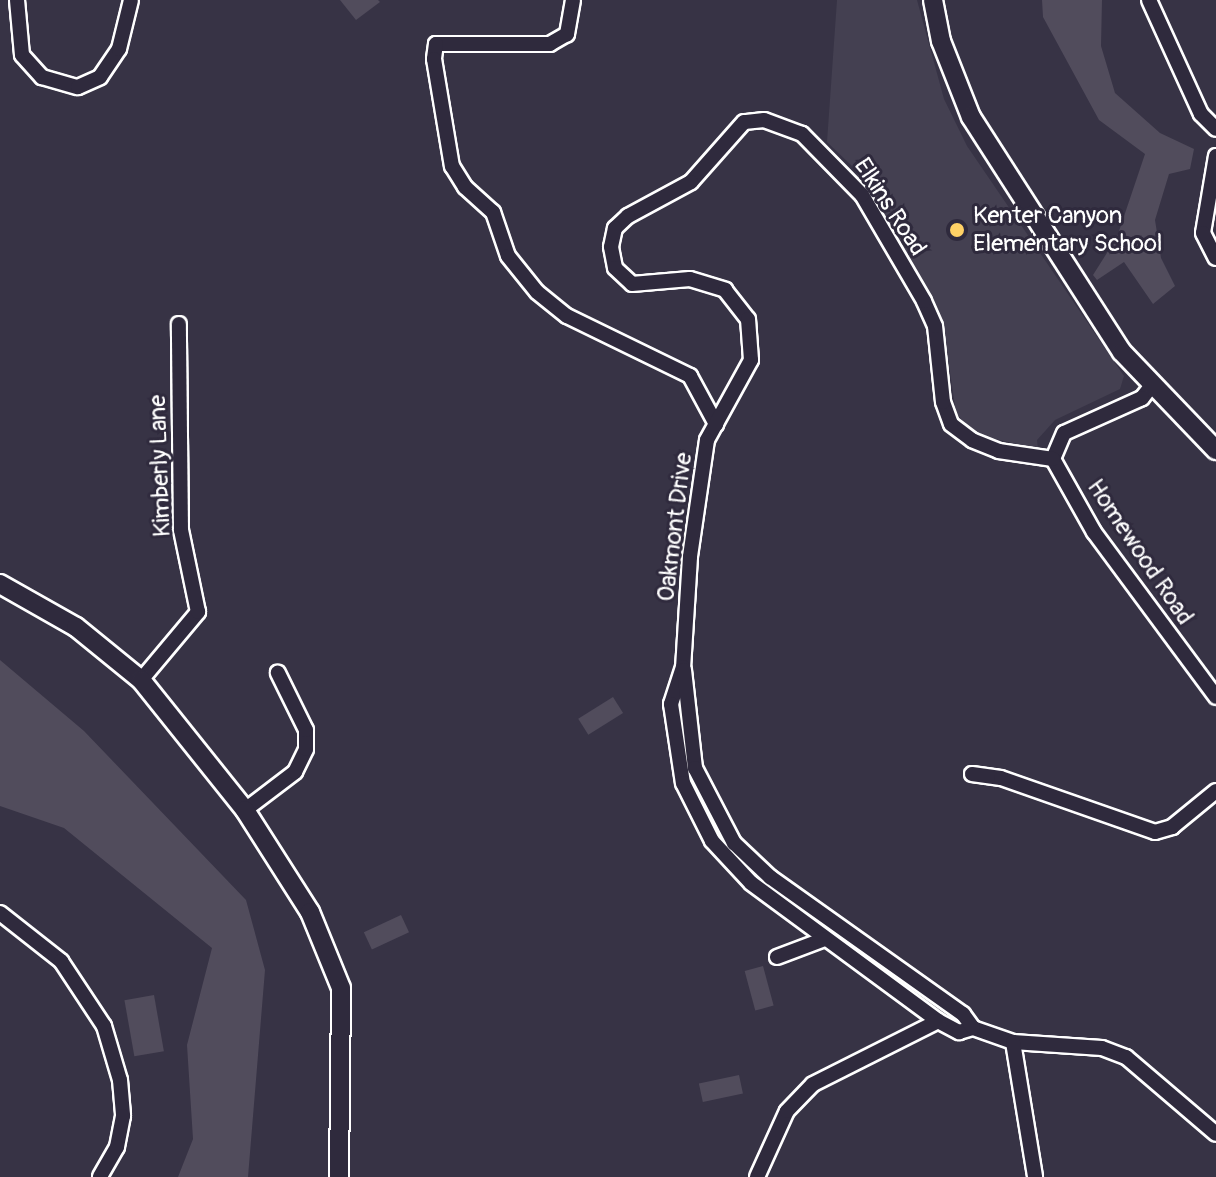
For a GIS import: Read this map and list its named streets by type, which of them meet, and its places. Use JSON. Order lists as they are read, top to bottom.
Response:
{
  "streets": {
    "street": [
      "Elkins Road",
      "Kimberly Lane",
      "Oakmont Drive",
      "Homewood Road"
    ]
  },
  "crossings": [
    ["Elkins Road", "Oakmont Drive"],
    ["Elkins Road", "Homewood Road"]
  ],
  "places": ["Kenter Canyon Elementary School"]
}
